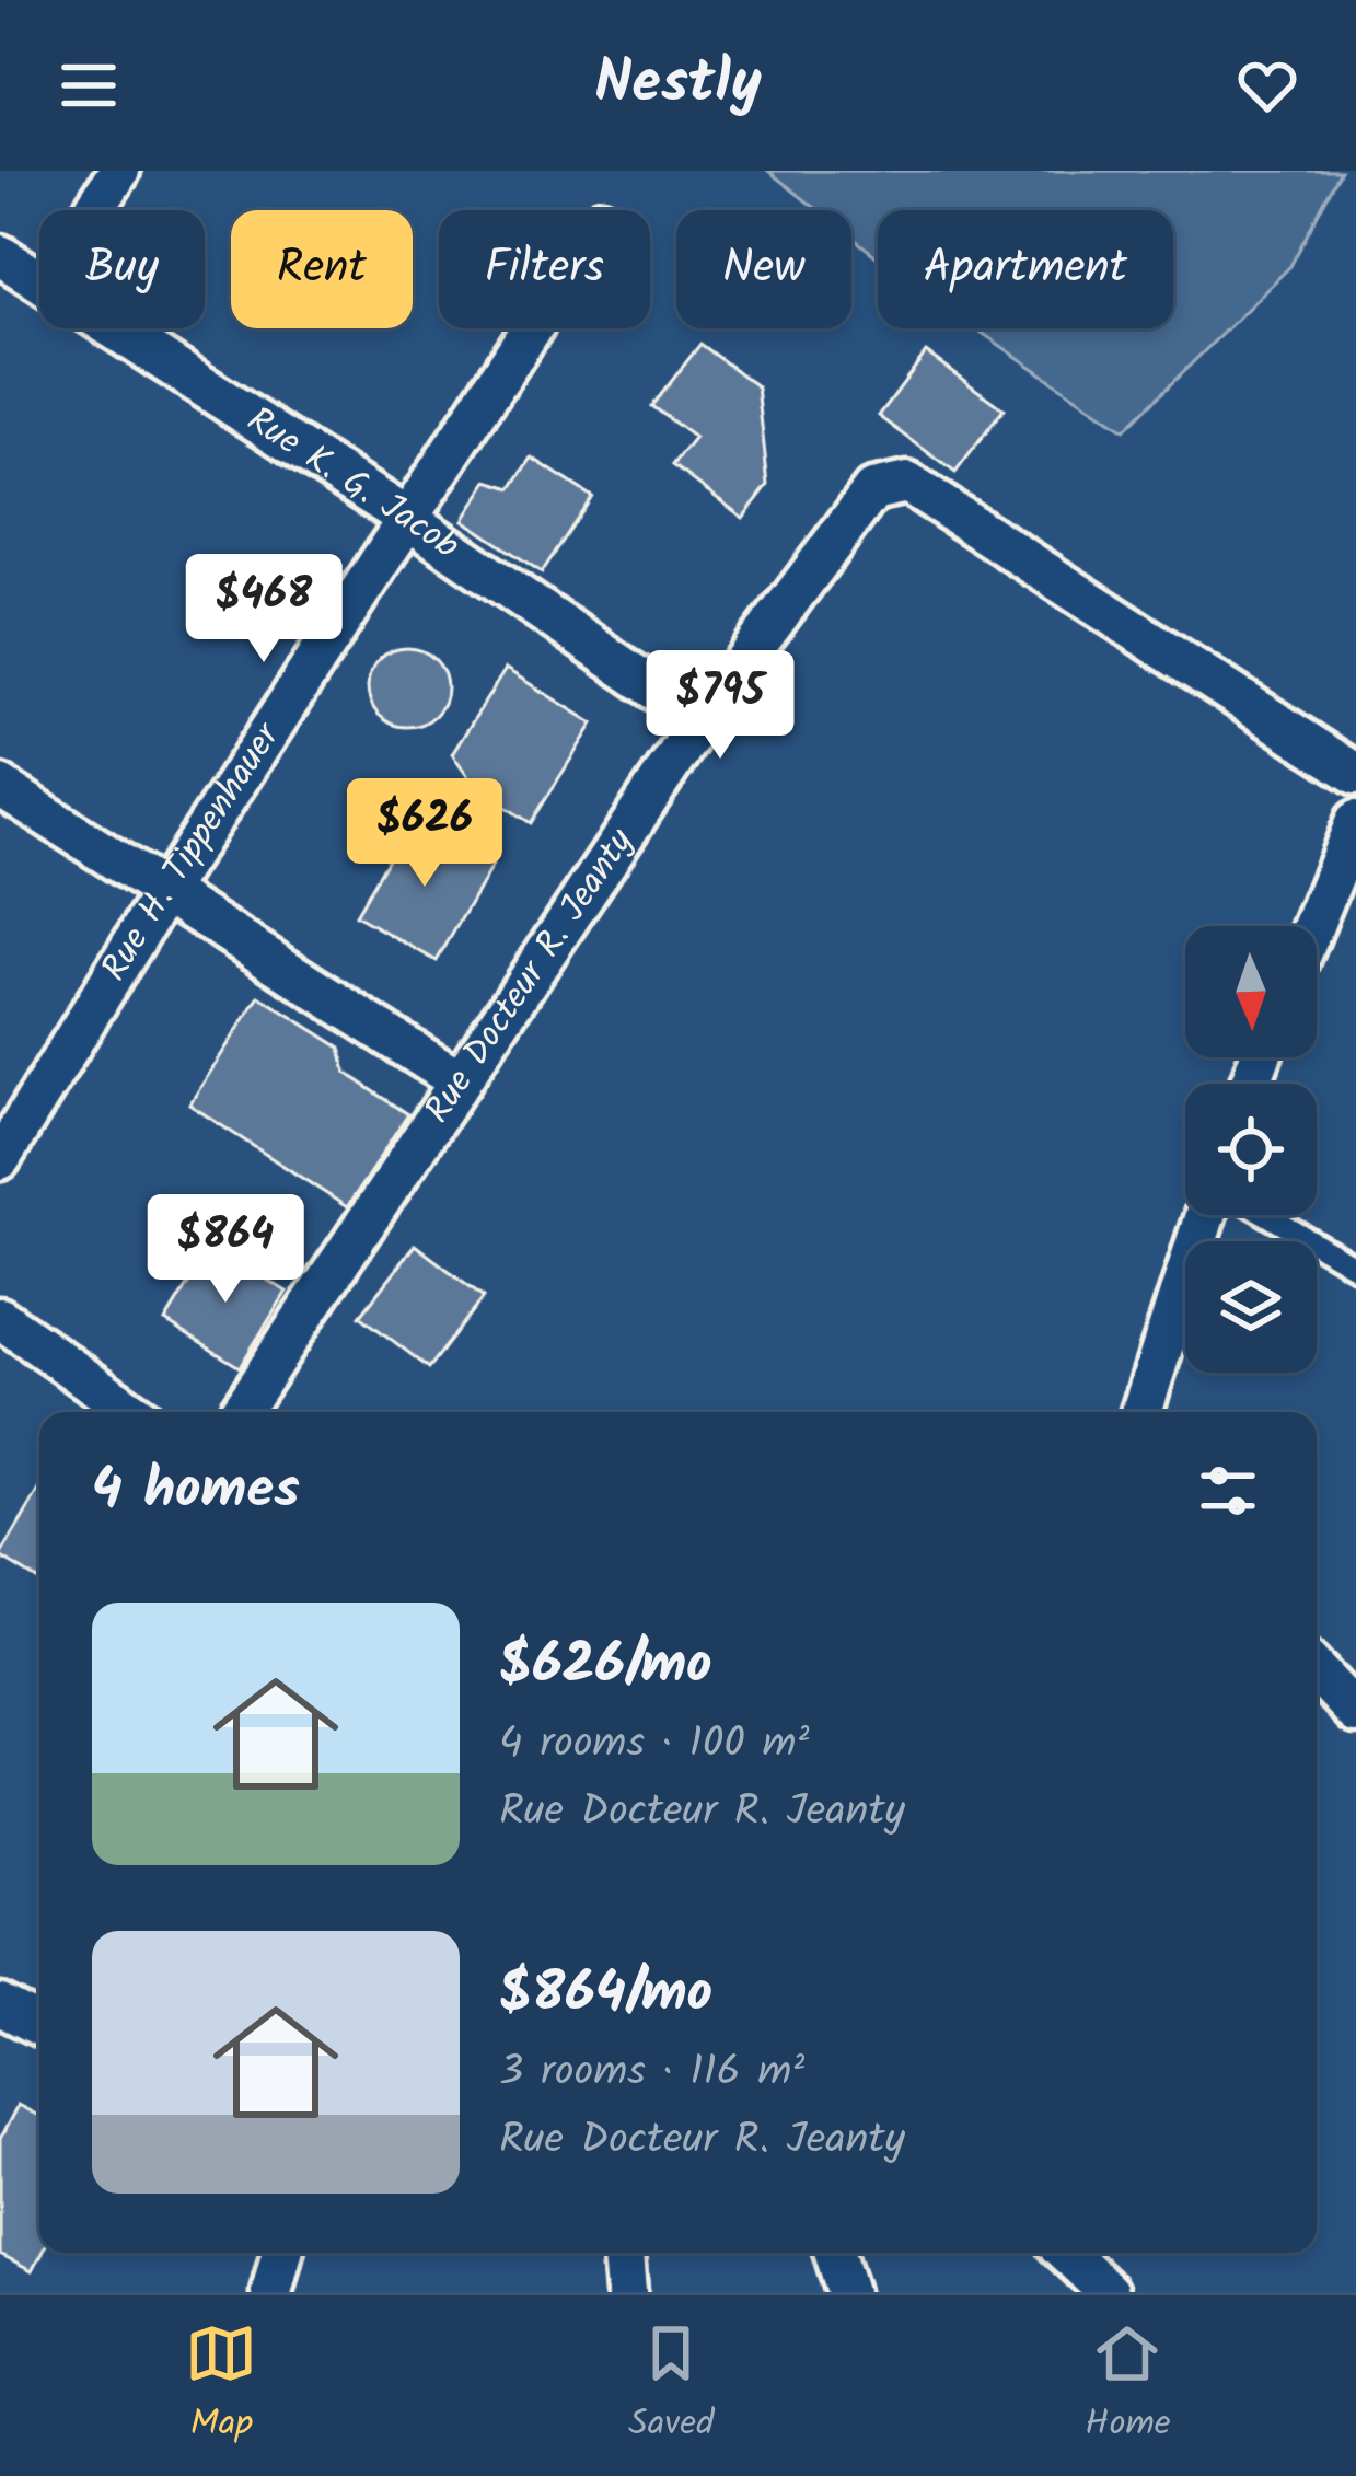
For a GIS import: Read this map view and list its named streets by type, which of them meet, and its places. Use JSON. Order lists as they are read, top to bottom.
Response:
{
  "streets": {
    "street": ["Rue K. G. Jacob", "Rue H. Tippenhauer", "Rue Docteur R. Jeanty"]
  },
  "crossings": [
    ["Rue K. G. Jacob", "Rue H. Tippenhauer"],
    ["Rue K. G. Jacob", "Rue Docteur R. Jeanty"]
  ],
  "north": "bottom",
  "page": {
    "header": "Nestly",
    "chip": [
      "Buy",
      "Rent",
      "Filters",
      "New",
      "Apartment"
    ],
    "price": [
      "$468",
      "$795",
      "$626",
      "$864"
    ],
    "heading": "4 homes",
    "list": [
      {
        "name": "$626/mo",
        "note": "4 rooms · 100 m² · Rue Docteur R. Jeanty"
      },
      {
        "name": "$864/mo",
        "note": "3 rooms · 116 m² · Rue Docteur R. Jeanty"
      }
    ],
    "tabs": ["Map", "Saved", "Home"]
  }
}
